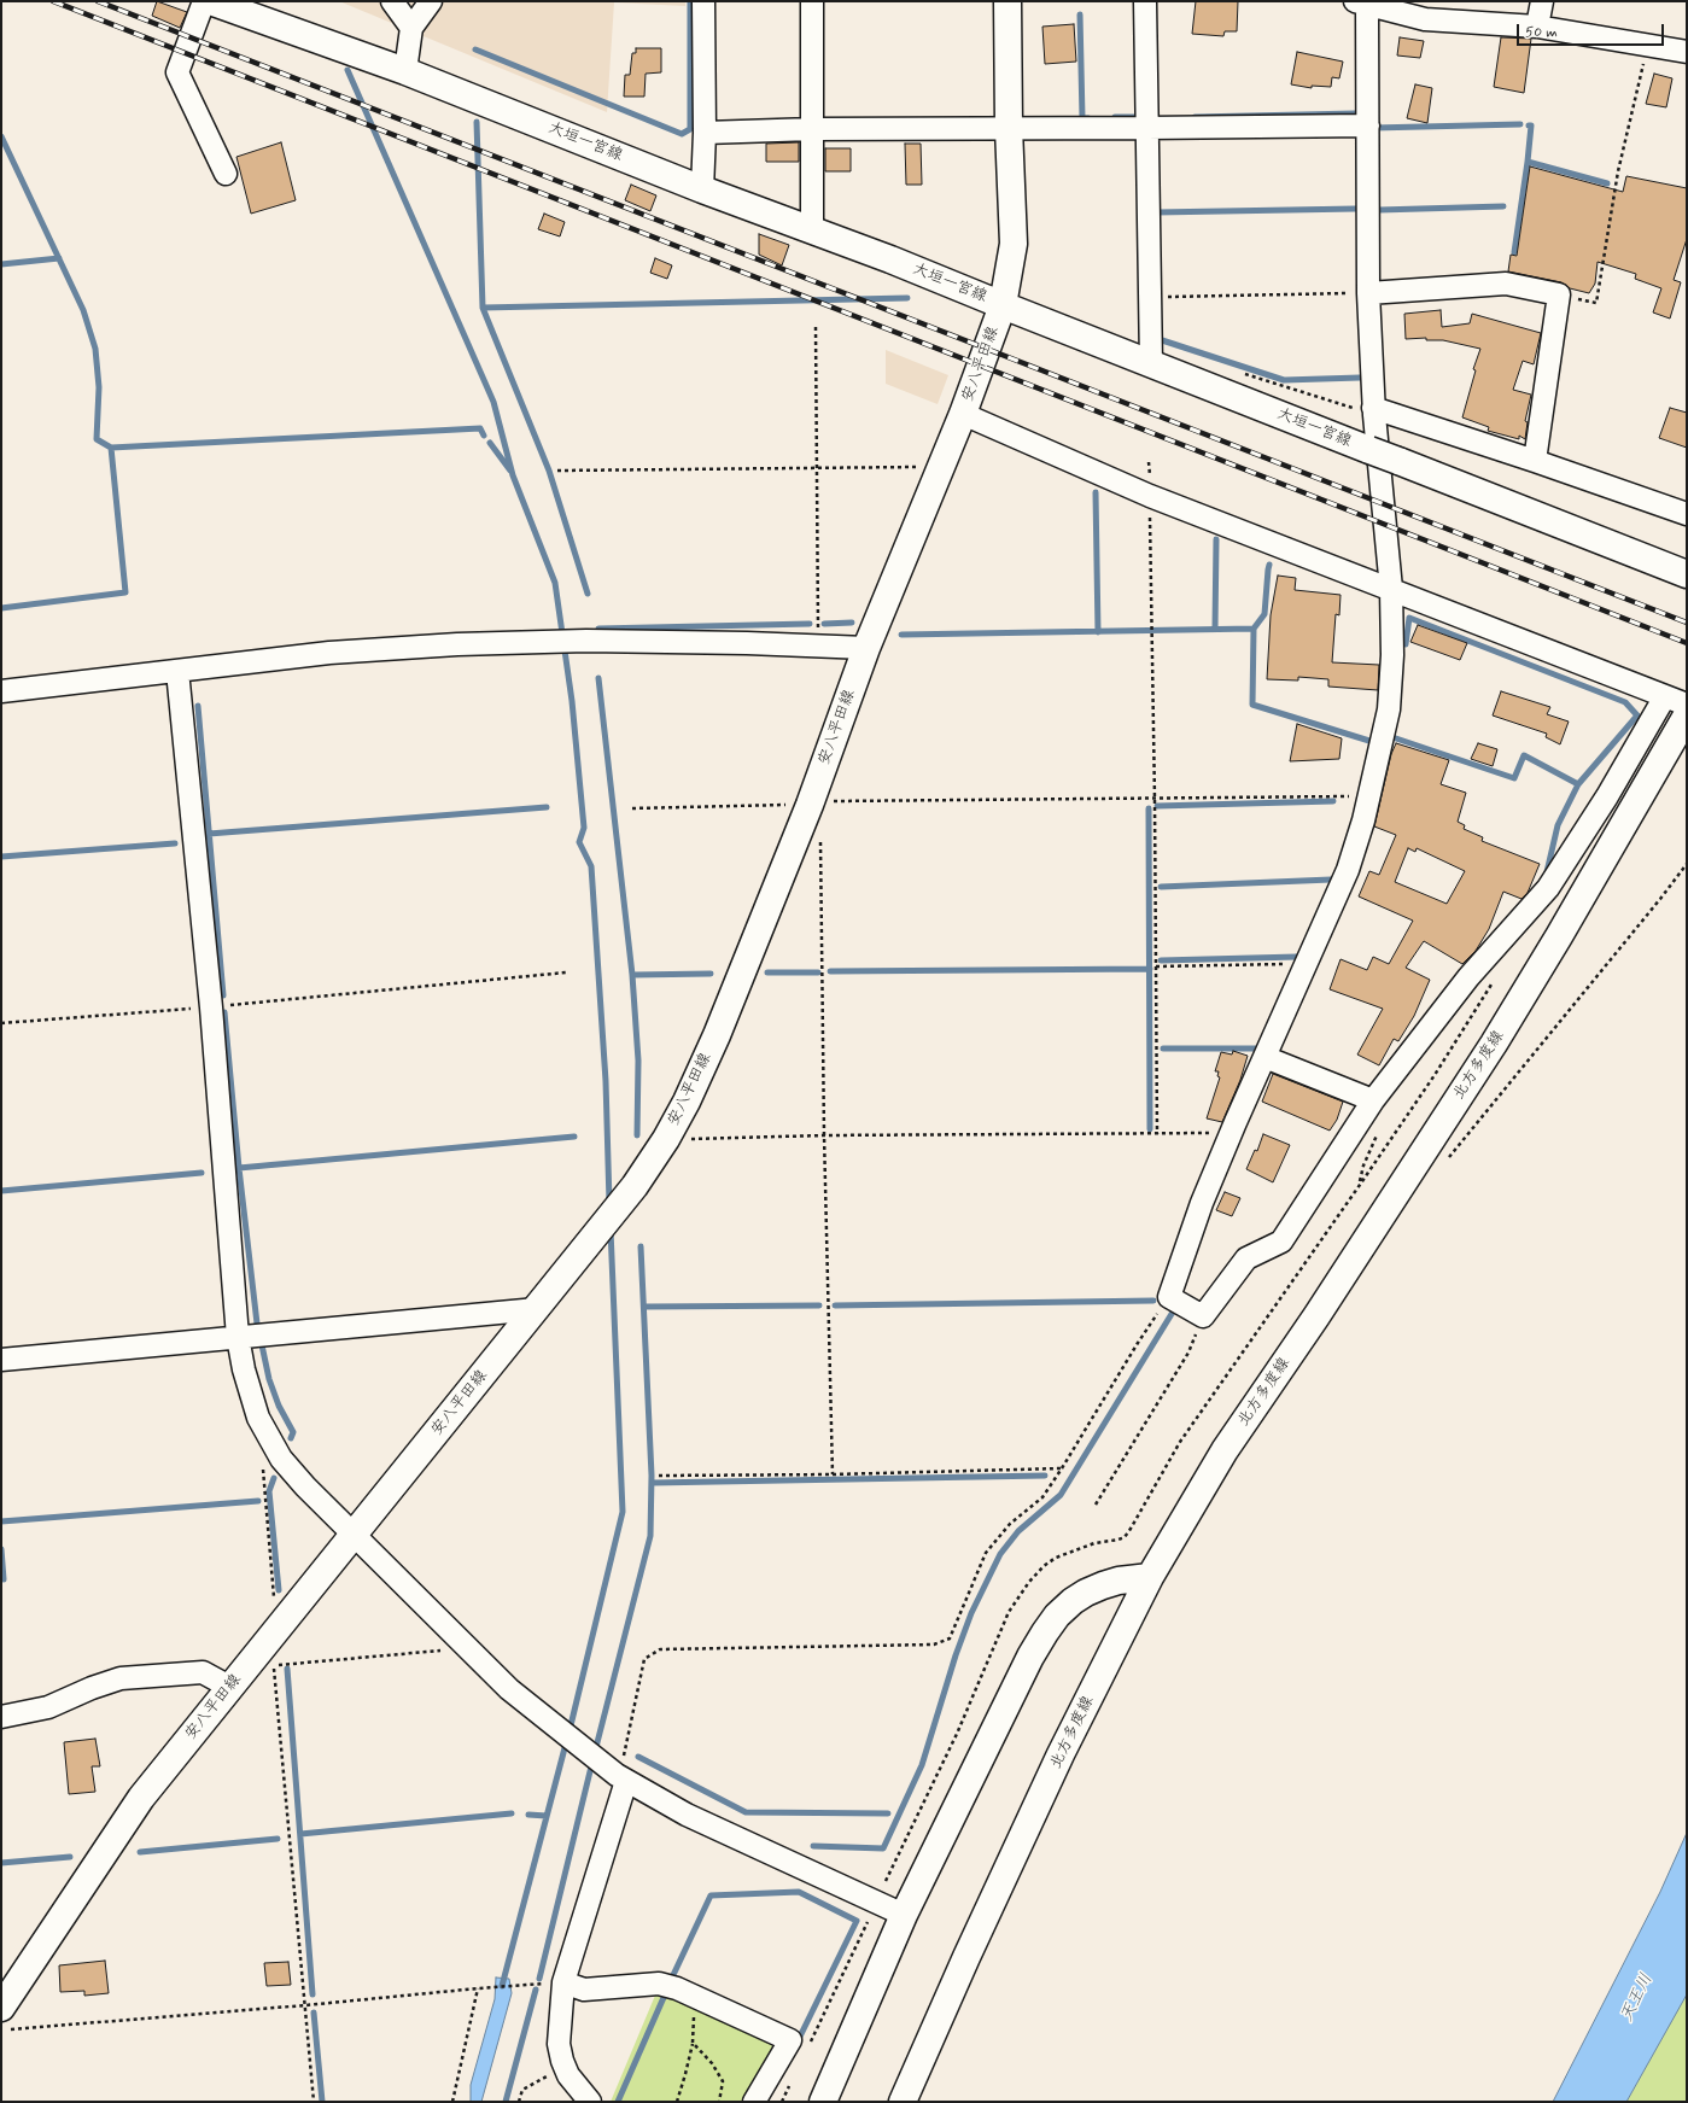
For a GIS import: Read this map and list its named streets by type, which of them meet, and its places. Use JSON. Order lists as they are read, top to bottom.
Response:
{
  "streets": {
    "main road": ["大垣一宮線", "安八平田線", "北方多度線"]
  },
  "crossings": [
    ["大垣一宮線", "安八平田線"]
  ],
  "water": ["天王川"],
  "scale_bar": "50 m"
}
